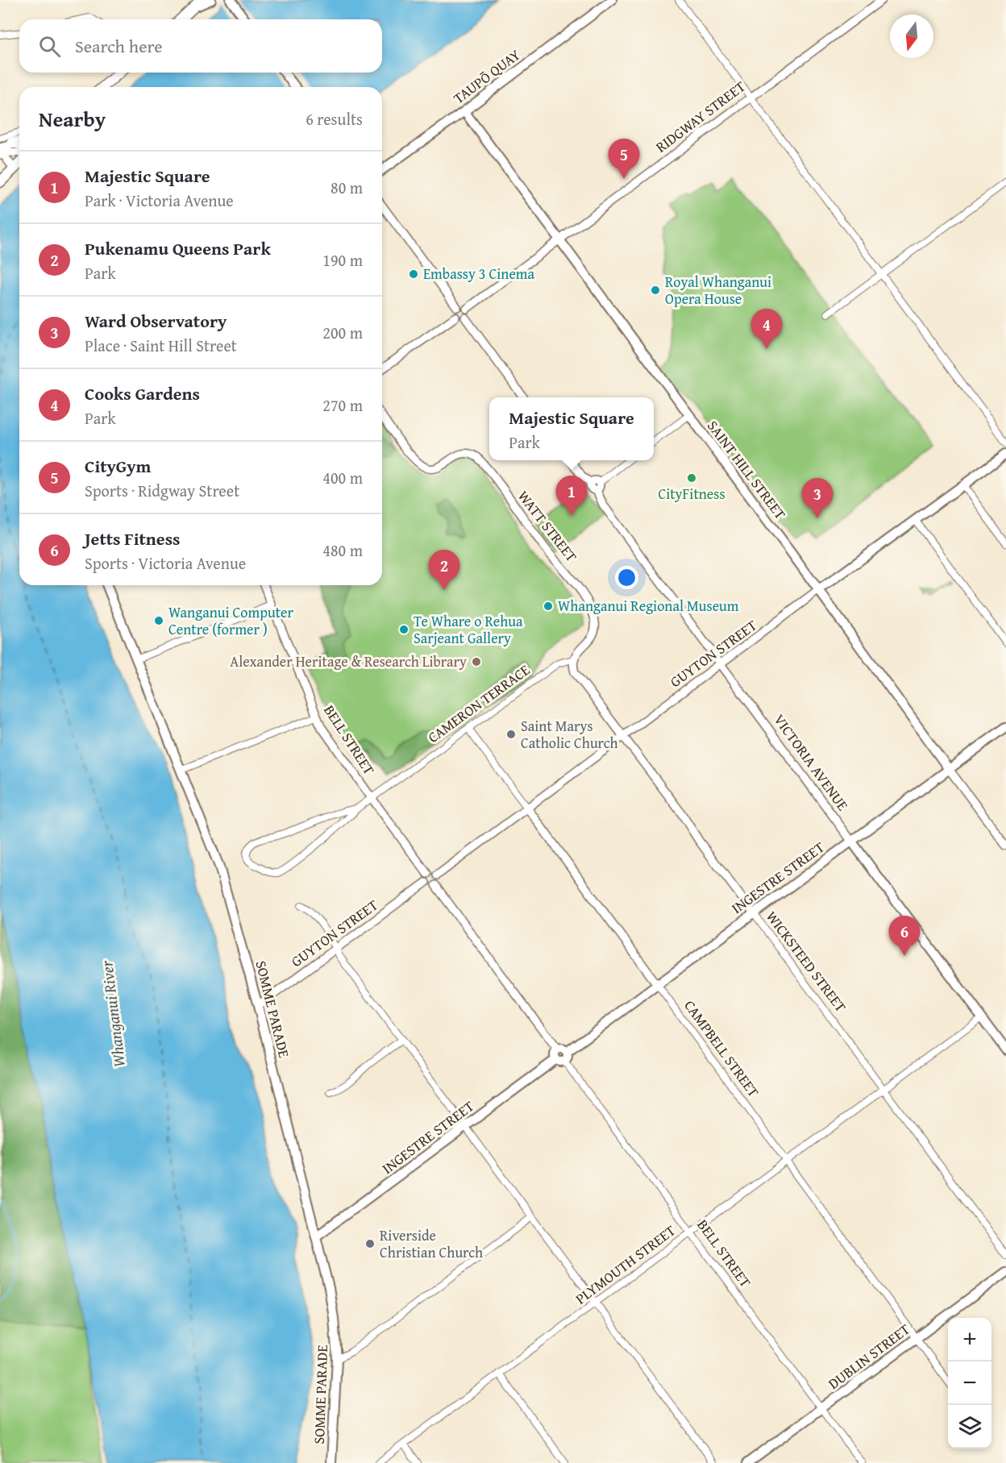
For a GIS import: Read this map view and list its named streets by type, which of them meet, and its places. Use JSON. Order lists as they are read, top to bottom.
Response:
{
  "streets": {
    "main road": [
      "TAUPŌ QUAY",
      "SAINT HILL STREET",
      "GUYTON STREET",
      "VICTORIA AVENUE",
      "INGESTRE STREET",
      "SOMME PARADE",
      "DUBLIN STREET"
    ],
    "street": [
      "RIDGWAY STREET",
      "WATT STREET",
      "CAMERON TERRACE",
      "BELL STREET",
      "WICKSTEED STREET",
      "CAMPBELL STREET",
      "PLYMOUTH STREET"
    ]
  },
  "crossings": [
    ["TAUPŌ QUAY", "SAINT HILL STREET"],
    ["RIDGWAY STREET", "SAINT HILL STREET"],
    ["SAINT HILL STREET", "GUYTON STREET"],
    ["SAINT HILL STREET", "INGESTRE STREET"],
    ["WATT STREET", "CAMERON TERRACE"],
    ["GUYTON STREET", "BELL STREET"],
    ["GUYTON STREET", "VICTORIA AVENUE"],
    ["GUYTON STREET", "WICKSTEED STREET"],
    ["GUYTON STREET", "SOMME PARADE"],
    ["GUYTON STREET", "CAMPBELL STREET"],
    ["CAMERON TERRACE", "BELL STREET"],
    ["CAMERON TERRACE", "WICKSTEED STREET"],
    ["CAMERON TERRACE", "CAMPBELL STREET"],
    ["BELL STREET", "INGESTRE STREET"],
    ["BELL STREET", "PLYMOUTH STREET"],
    ["BELL STREET", "DUBLIN STREET"],
    ["VICTORIA AVENUE", "INGESTRE STREET"],
    ["VICTORIA AVENUE", "PLYMOUTH STREET"],
    ["INGESTRE STREET", "WICKSTEED STREET"],
    ["INGESTRE STREET", "SOMME PARADE"],
    ["INGESTRE STREET", "CAMPBELL STREET"],
    ["WICKSTEED STREET", "PLYMOUTH STREET"],
    ["CAMPBELL STREET", "PLYMOUTH STREET"],
    ["CAMPBELL STREET", "DUBLIN STREET"]
  ],
  "water": ["Whanganui River"],
  "places": [
    "Embassy 3 Cinema",
    "Royal Whanganui Opera House",
    "CityFitness",
    "Whanganui Regional Museum",
    "Wanganui Computer Centre (former )",
    "Te Whare o Rehua Sarjeant Gallery",
    "Alexander Heritage & Research Library",
    "Saint Marys Catholic Church",
    "Riverside Christian Church"
  ],
  "north": "bottom",
  "page": {
    "search": "Search here",
    "heading": ["Nearby", "6 results"],
    "pins": [
      "5",
      "4",
      "1",
      "3",
      "2",
      "6"
    ],
    "list": [
      {
        "mark": "1",
        "name": "Majestic Square",
        "note": "Park · Victoria Avenue",
        "value": "80 m"
      },
      {
        "mark": "2",
        "name": "Pukenamu Queens Park",
        "note": "Park",
        "value": "190 m"
      },
      {
        "mark": "3",
        "name": "Ward Observatory",
        "note": "Place · Saint Hill Street",
        "value": "200 m"
      },
      {
        "mark": "4",
        "name": "Cooks Gardens",
        "note": "Park",
        "value": "270 m"
      },
      {
        "mark": "5",
        "name": "CityGym",
        "note": "Sports · Ridgway Street",
        "value": "400 m"
      },
      {
        "mark": "6",
        "name": "Jetts Fitness",
        "note": "Sports · Victoria Avenue",
        "value": "480 m"
      }
    ],
    "popup": ["Majestic Square", "Park"],
    "map_buttons": ["+", "−"]
  }
}
